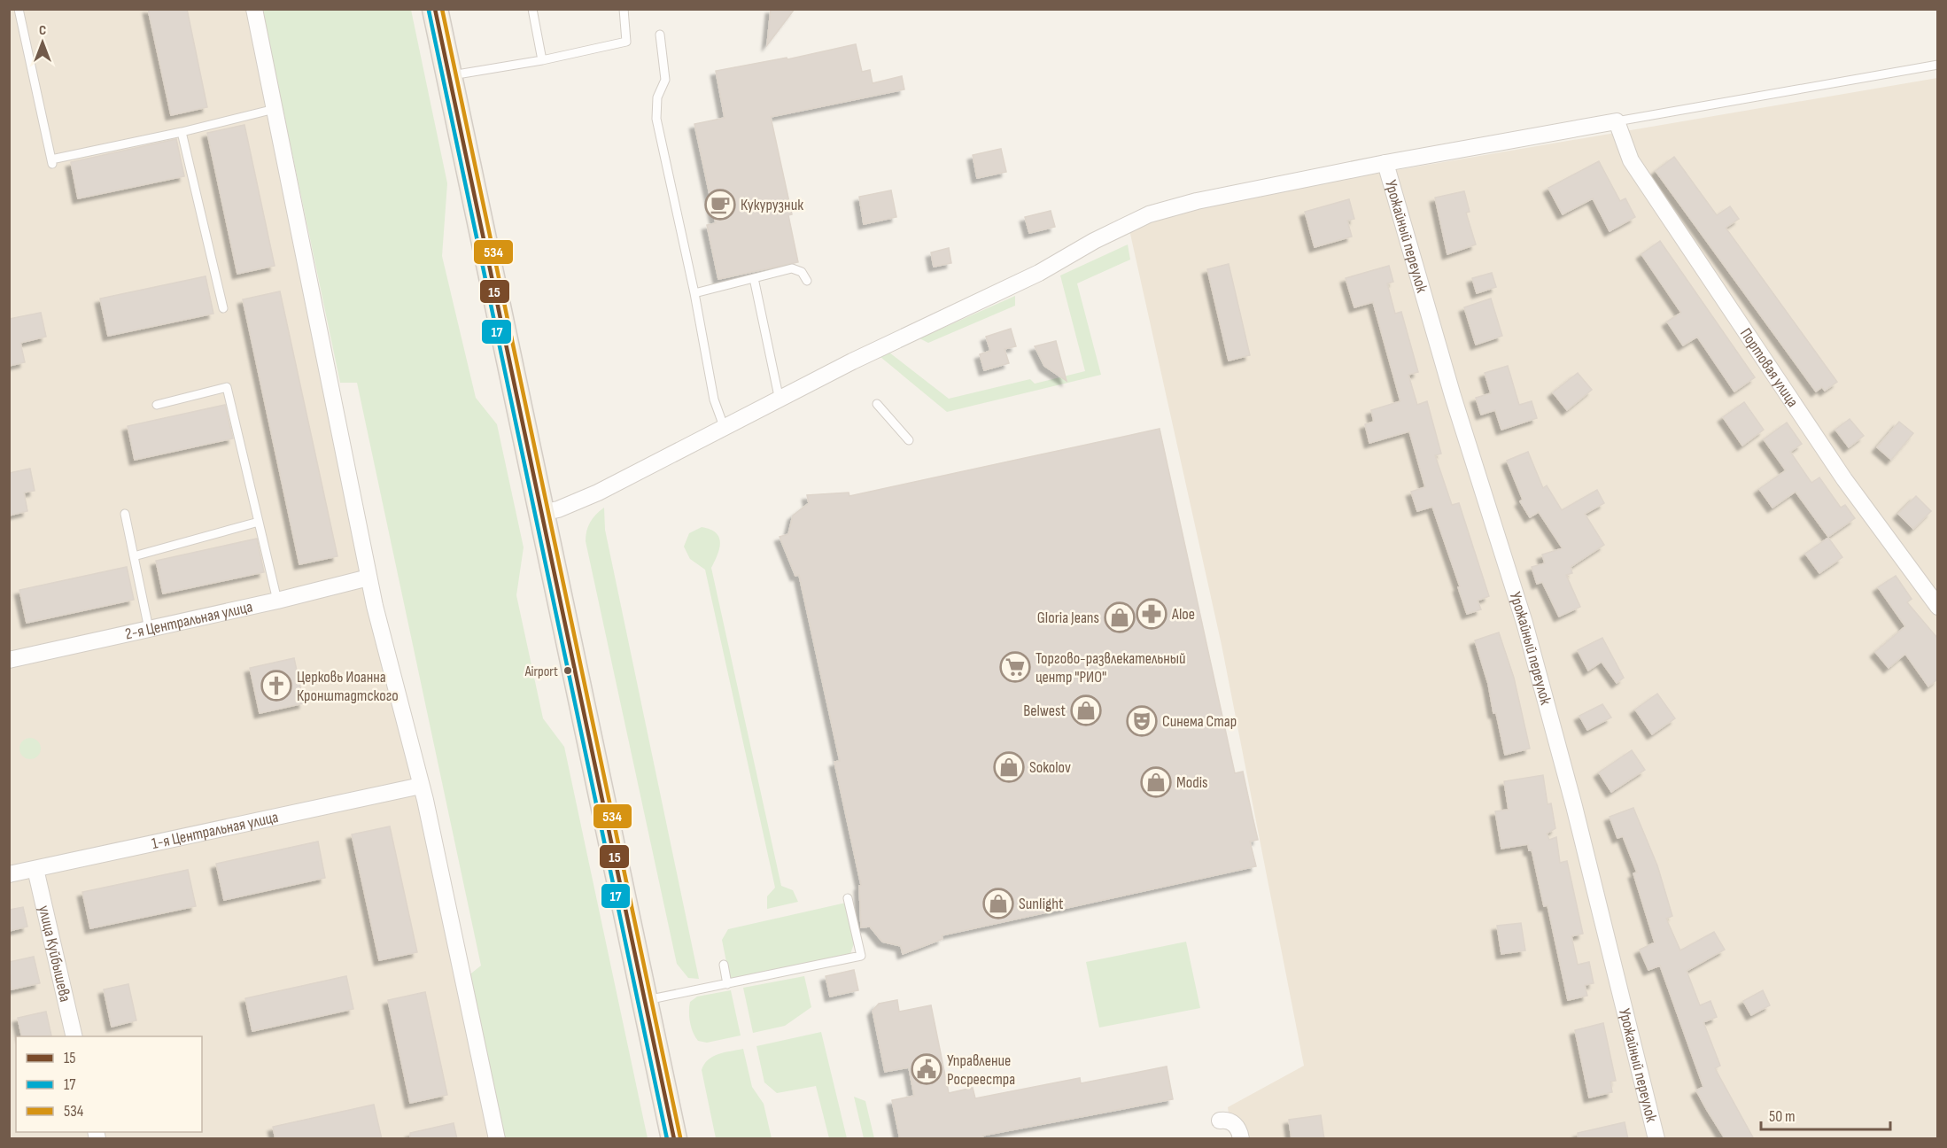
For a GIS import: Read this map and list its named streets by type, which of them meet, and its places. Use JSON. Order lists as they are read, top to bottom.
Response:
{
  "streets": {
    "street": [
      "Урожайный переулок",
      "Портовая улица",
      "2-я Центральная улица",
      "1-я Центральная улица",
      "улица Куйбышева"
    ]
  },
  "crossings": [
    ["1-я Центральная улица", "улица Куйбышева"]
  ],
  "places": {
    "cafe": ["Кукурузник"],
    "pharmacy": ["Aloe"],
    "shop": [
      "Gloria Jeans",
      "Belwest",
      "Sokolov",
      "Modis",
      "Sunlight"
    ],
    "supermarket": ["Торгово-развлекательный центр \"РИО\""],
    "other": ["Airport"],
    "church": ["Церковь Иоанна Кронштадтского"],
    "theatre": ["Синема Стар"],
    "public building": ["Управление Росреестра"]
  },
  "lines": ["transit line 15", "transit line 534", "transit line 17"],
  "legend": ["15", "17", "534"],
  "scale_bar": "50 m",
  "north": "top"
}
